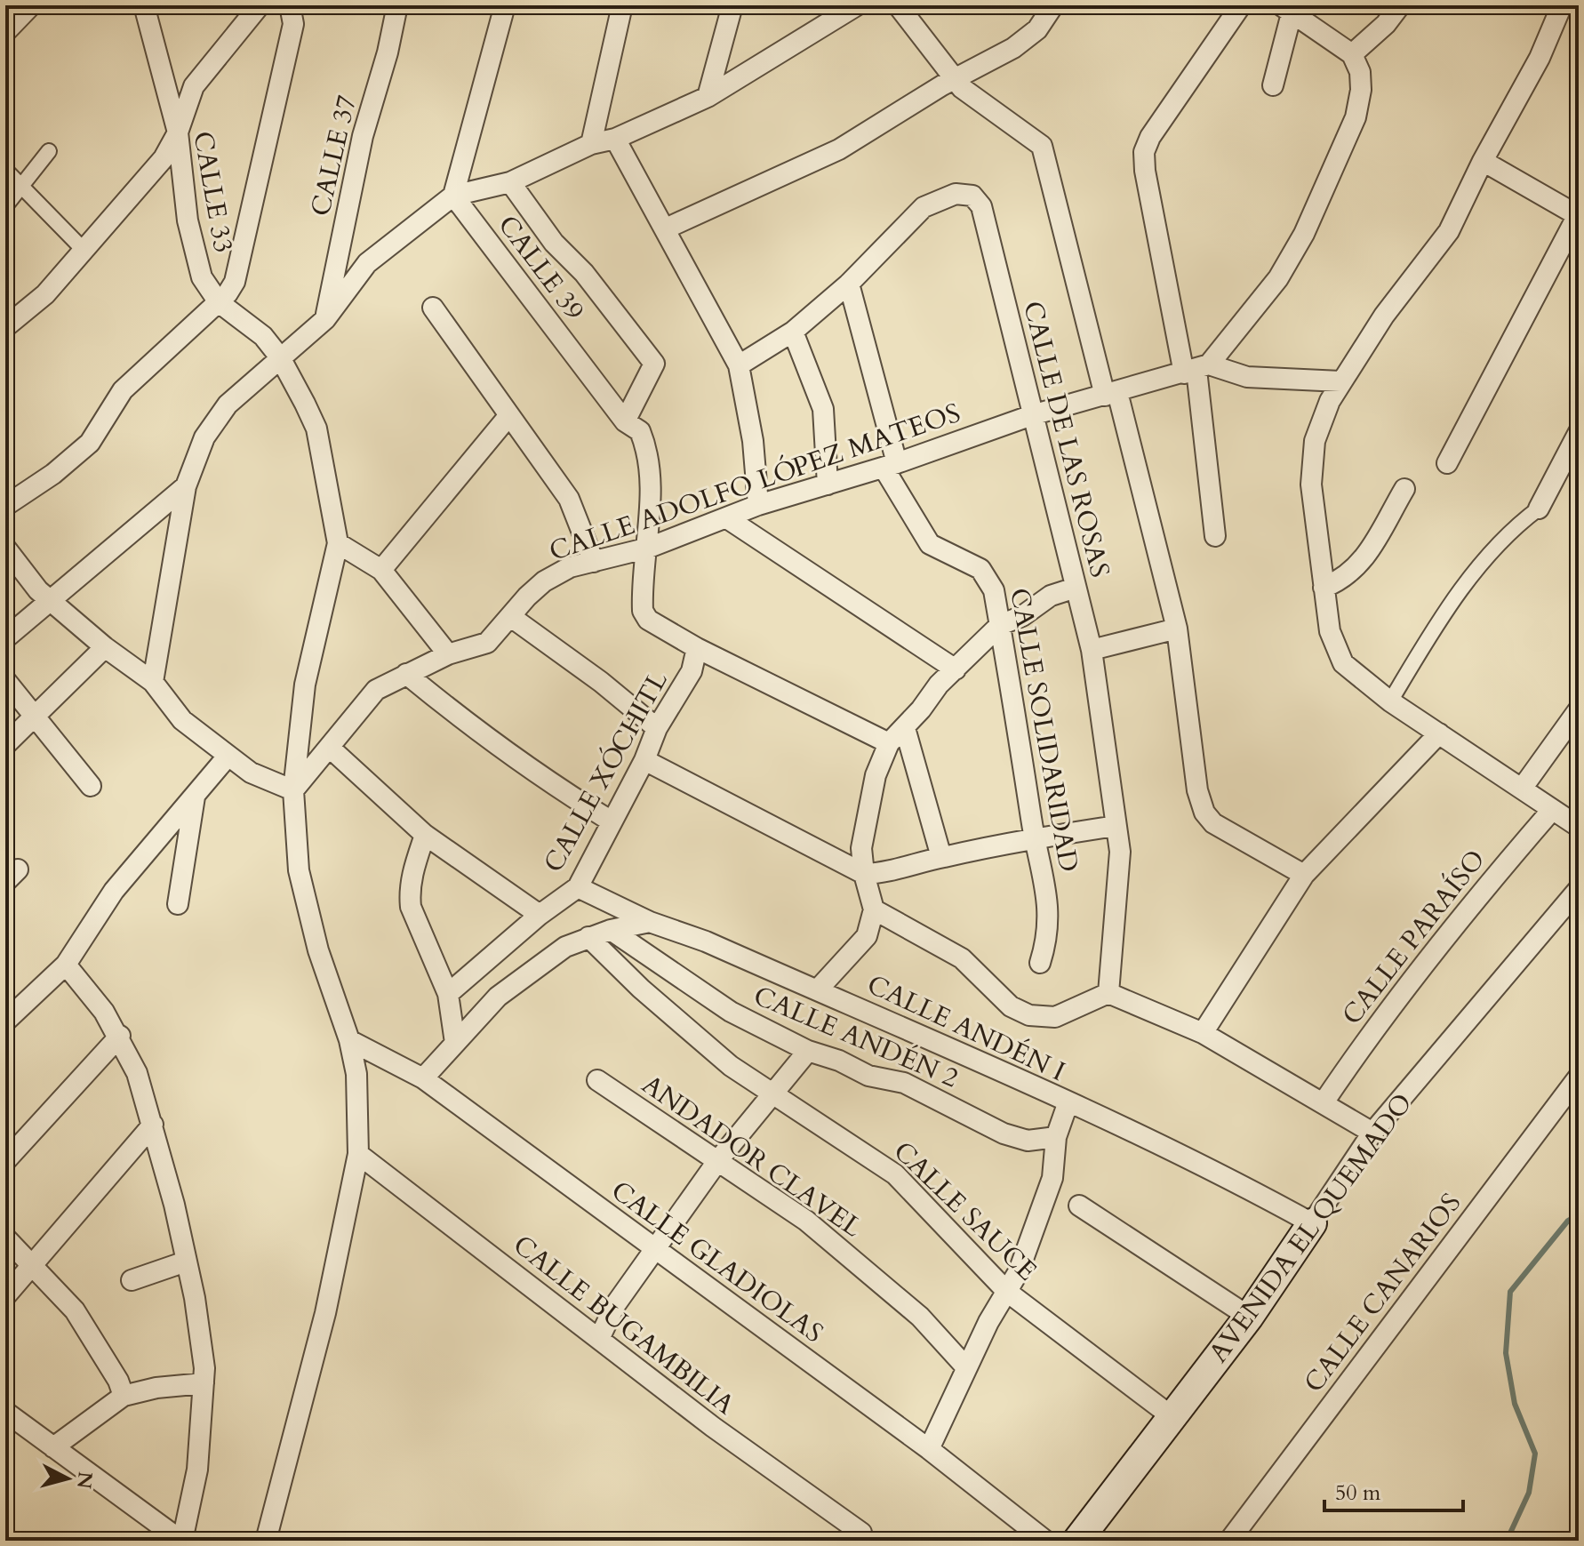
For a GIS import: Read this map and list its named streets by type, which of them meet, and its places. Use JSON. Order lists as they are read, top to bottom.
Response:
{
  "streets": {
    "main road": ["AVENIDA EL QUEMADO"],
    "street": [
      "CALLE 37",
      "CALLE 33",
      "CALLE 39",
      "CALLE DE LAS ROSAS",
      "CALLE ADOLFO LÓPEZ MATEOS",
      "CALLE SOLIDARIDAD",
      "CALLE XÓCHITL",
      "CALLE PARAÍSO",
      "CALLE ANDÉN I",
      "CALLE ANDÉN 2",
      "ANDADOR CLAVEL",
      "CALLE SAUCE",
      "CALLE GLADIOLAS",
      "CALLE CANARIOS",
      "CALLE BUGAMBILIA"
    ]
  },
  "crossings": [
    ["CALLE 39", "CALLE ADOLFO LÓPEZ MATEOS"],
    ["CALLE 39", "CALLE XÓCHITL"],
    ["CALLE DE LAS ROSAS", "CALLE ADOLFO LÓPEZ MATEOS"],
    ["CALLE DE LAS ROSAS", "CALLE SOLIDARIDAD"],
    ["CALLE ADOLFO LÓPEZ MATEOS", "CALLE SOLIDARIDAD"],
    ["CALLE XÓCHITL", "CALLE ANDÉN I"],
    ["CALLE ANDÉN I", "AVENIDA EL QUEMADO"],
    ["CALLE SAUCE", "AVENIDA EL QUEMADO"]
  ],
  "scale_bar": "50 m",
  "north": "right"
}
